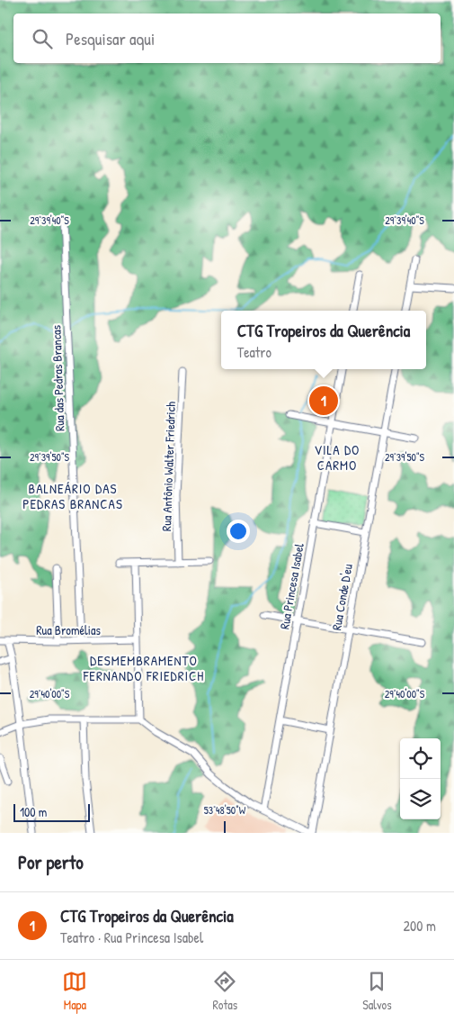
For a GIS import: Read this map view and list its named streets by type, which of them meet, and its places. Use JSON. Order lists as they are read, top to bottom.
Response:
{
  "streets": {
    "street": [
      "Rua das Pedras Brancas",
      "Rua Antônio Walter Friedrich",
      "Rua Princesa Isabel",
      "Rua Conde D'eu",
      "Rua Bromélias"
    ]
  },
  "crossings": [
    ["Rua das Pedras Brancas", "Rua Bromélias"]
  ],
  "districts": ["VILA DO CARMO", "BALNEÁRIO DAS PEDRAS BRANCAS", "DESMEMBRAMENTO FERNANDO FRIEDRICH"],
  "scale_bar": "100 m",
  "page": {
    "search": "Pesquisar aqui",
    "popup": ["CTG Tropeiros da Querência", "Teatro"],
    "pins": "1",
    "scale": "100 m",
    "heading": "Por perto",
    "list": [
      {
        "mark": "1",
        "name": "CTG Tropeiros da Querência",
        "note": "Teatro · Rua Princesa Isabel",
        "value": "200 m"
      }
    ],
    "nav": ["Mapa", "Rotas", "Salvos"]
  },
  "coordinates": [
    "29°39'40\"S",
    "29°39'50\"S",
    "29°40'00\"S",
    "53°48'50\"W"
  ]
}
